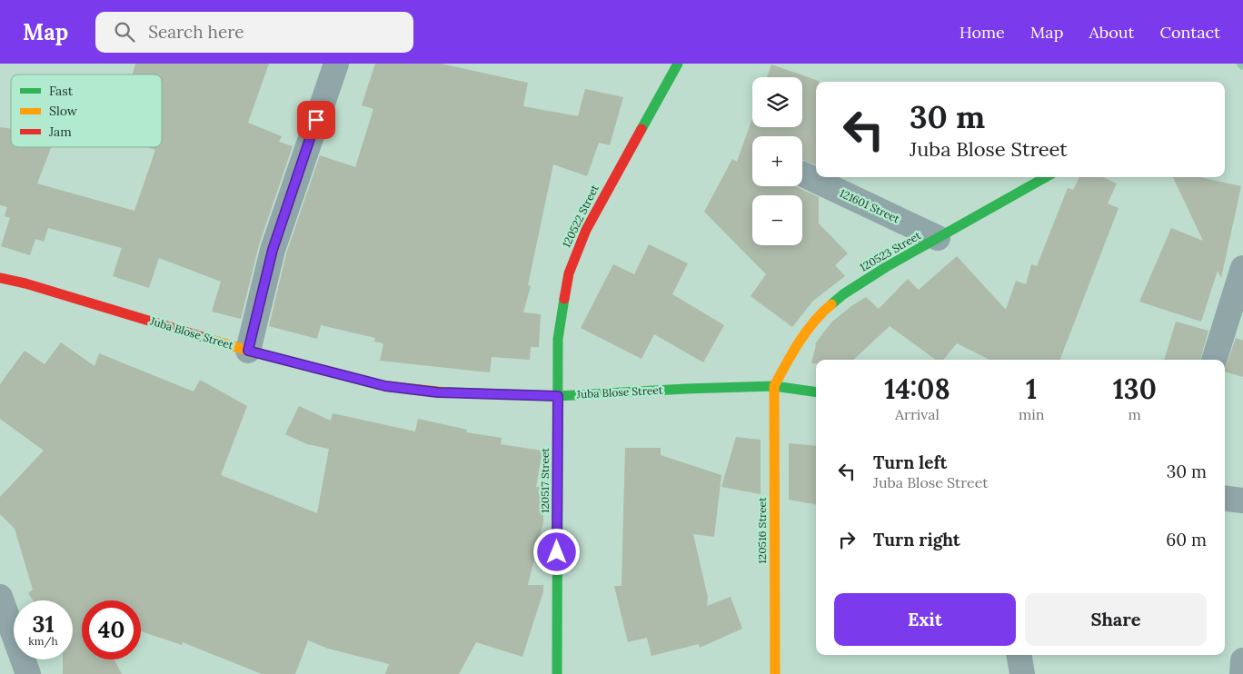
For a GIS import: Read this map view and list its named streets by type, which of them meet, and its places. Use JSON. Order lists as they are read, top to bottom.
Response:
{
  "streets": {
    "street": [
      "121601 Street",
      "120522 Street",
      "120523 Street",
      "Juba Blose Street",
      "120517 Street",
      "120516 Street"
    ]
  },
  "crossings": [
    ["121601 Street", "120523 Street"],
    ["120522 Street", "Juba Blose Street"],
    ["120522 Street", "120517 Street"],
    ["120523 Street", "Juba Blose Street"],
    ["120523 Street", "120516 Street"],
    ["Juba Blose Street", "120517 Street"],
    ["Juba Blose Street", "120516 Street"]
  ],
  "legend": ["Fast", "Slow", "Jam"],
  "page": {
    "header": "Map",
    "search": "Search here",
    "nav": [
      "Home",
      "Map",
      "About",
      "Contact"
    ],
    "map_buttons": ["+", "−"],
    "turn": ["30 m", "Juba Blose Street"],
    "eta": [
      "14:08",
      "Arrival",
      "1",
      "min",
      "130",
      "m"
    ],
    "list": [
      {
        "name": "Turn left",
        "note": "Juba Blose Street",
        "value": "30 m"
      },
      {
        "name": "Turn right",
        "value": "60 m"
      }
    ],
    "buttons": ["Exit", "Share"],
    "speed": "31 km/h",
    "limit": "40"
  }
}
